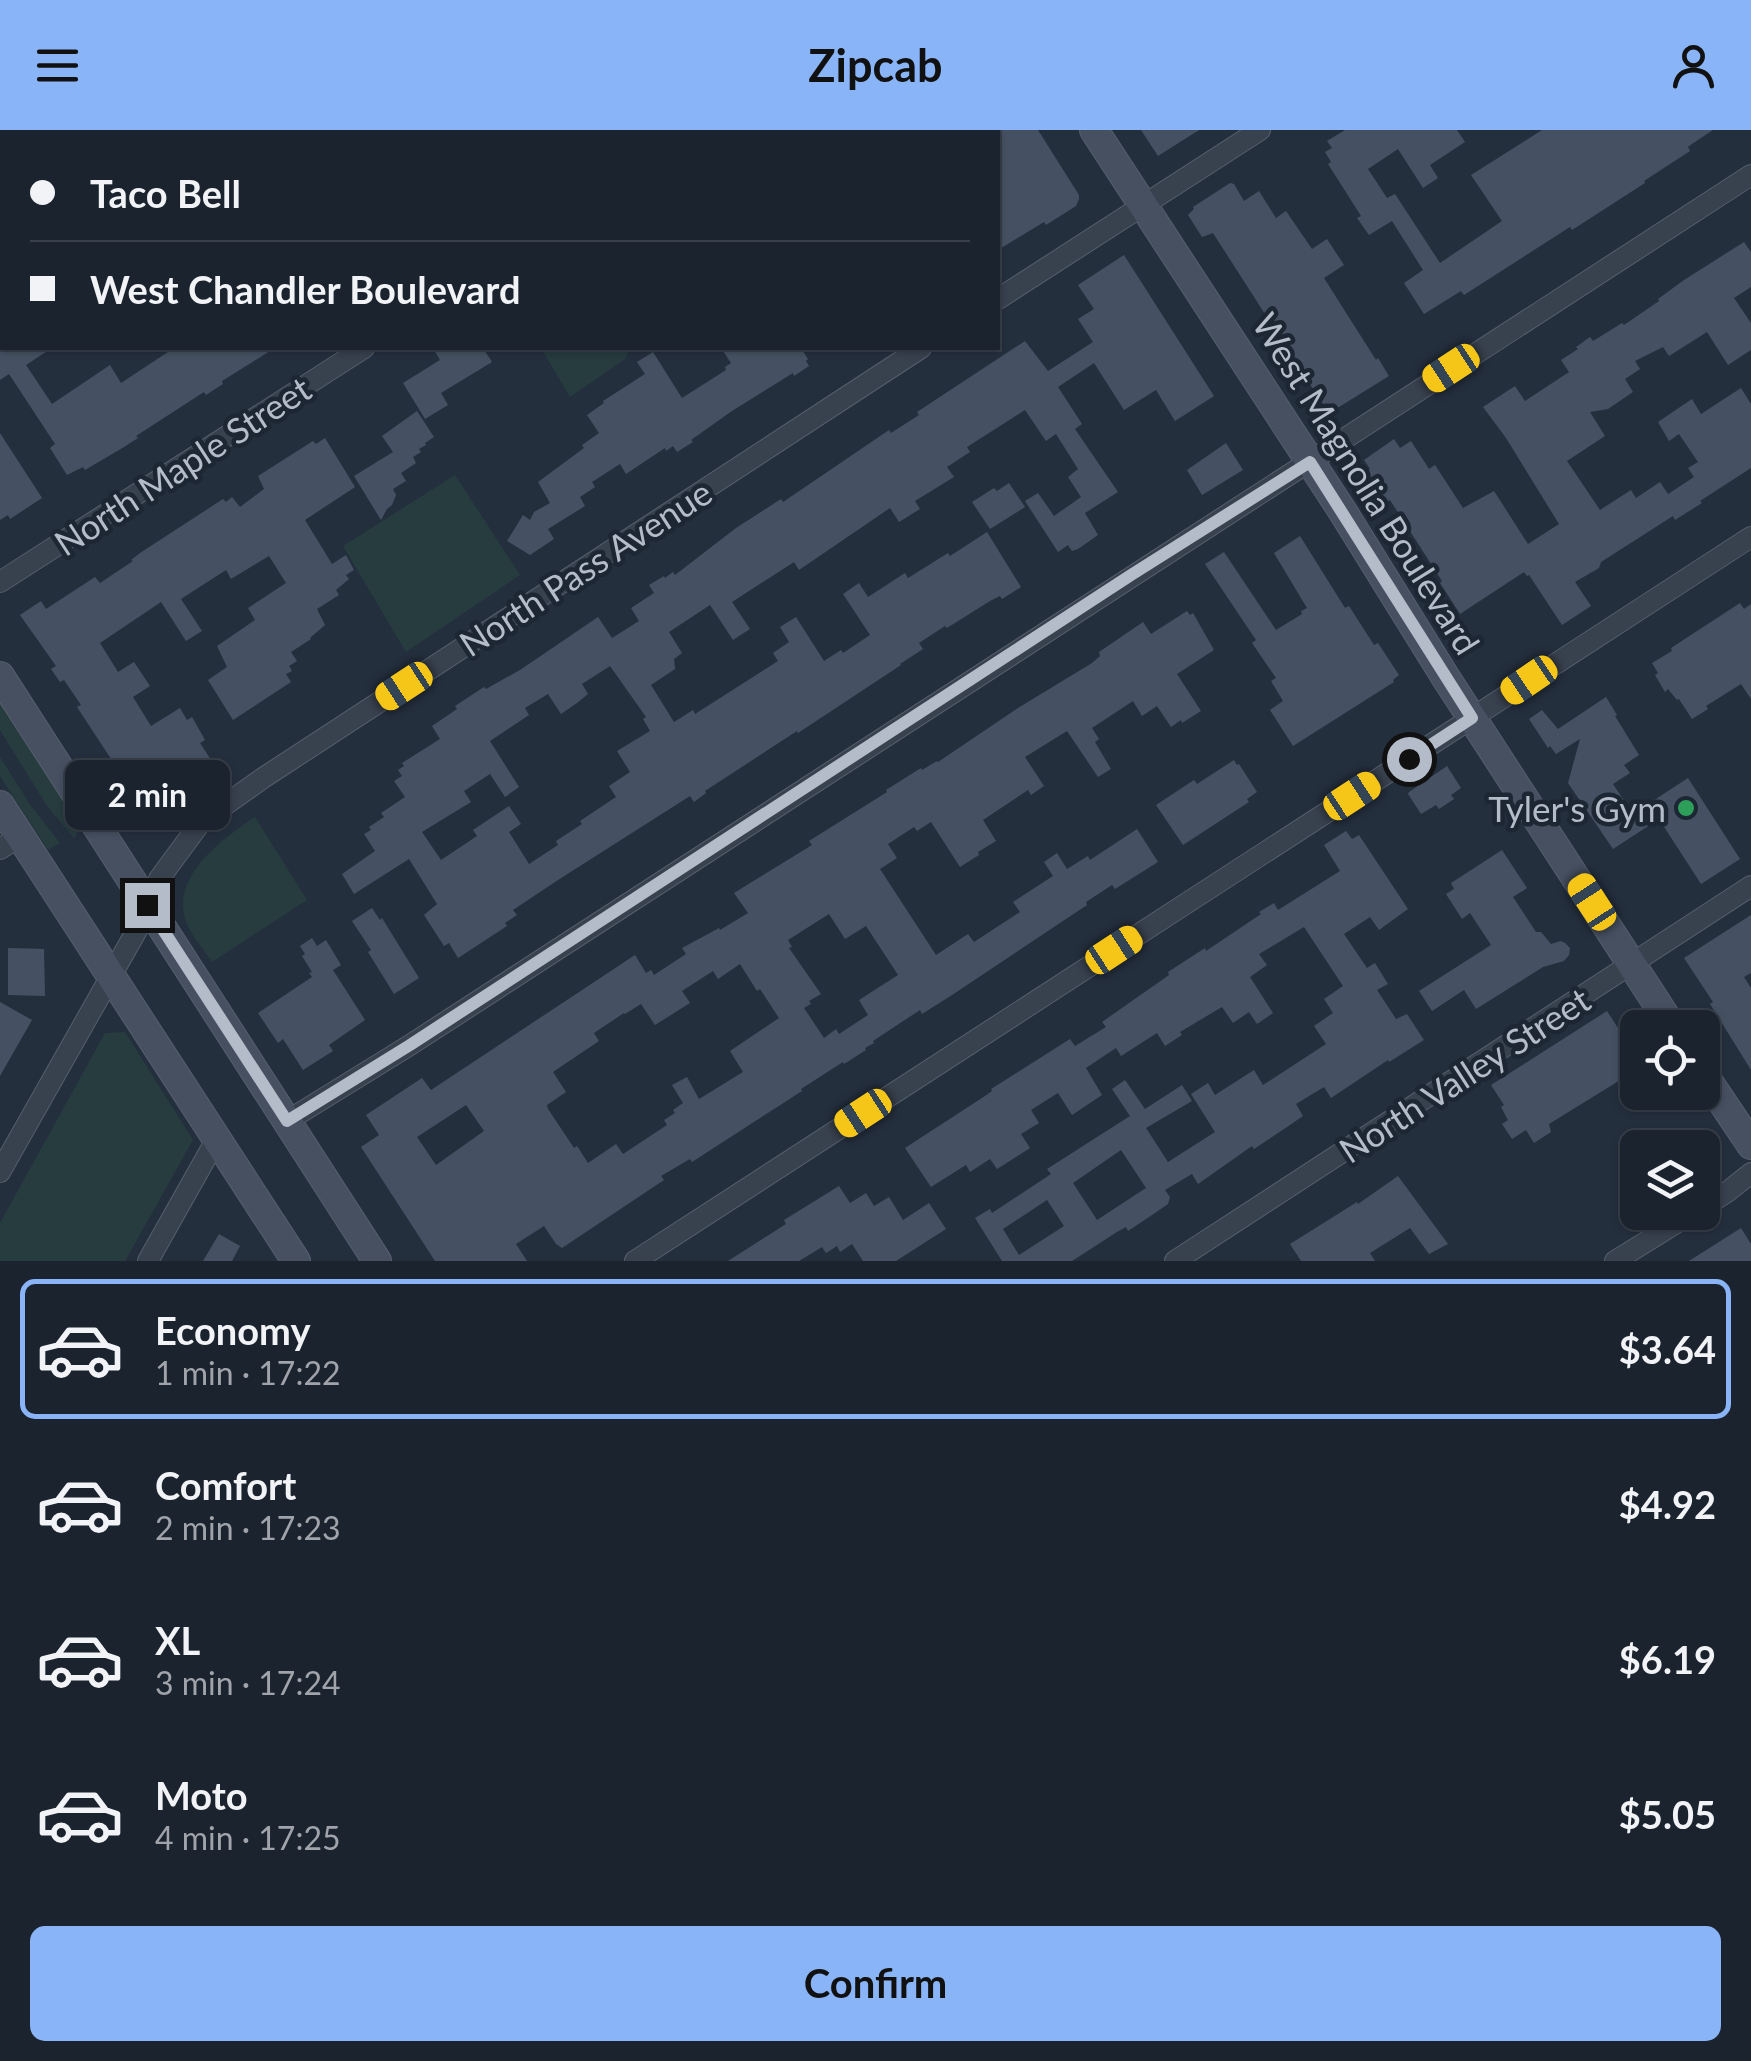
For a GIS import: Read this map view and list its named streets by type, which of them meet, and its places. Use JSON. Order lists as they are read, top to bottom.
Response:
{
  "streets": {
    "main road": ["West Magnolia Boulevard"],
    "street": ["North Maple Street", "North Pass Avenue", "North Valley Street"]
  },
  "crossings": [
    ["West Magnolia Boulevard", "North Valley Street"]
  ],
  "places": ["Tyler's Gym"],
  "page": {
    "header": "Zipcab",
    "banner": ["Taco Bell", "West Chandler Boulevard"],
    "bubble": "2 min",
    "list": [
      {
        "name": "Economy",
        "note": "1 min · 17:22",
        "value": "$3.64"
      },
      {
        "name": "Comfort",
        "note": "2 min · 17:23",
        "value": "$4.92"
      },
      {
        "name": "XL",
        "note": "3 min · 17:24",
        "value": "$6.19"
      },
      {
        "name": "Moto",
        "note": "4 min · 17:25",
        "value": "$5.05"
      }
    ],
    "buttons": "Confirm"
  }
}
